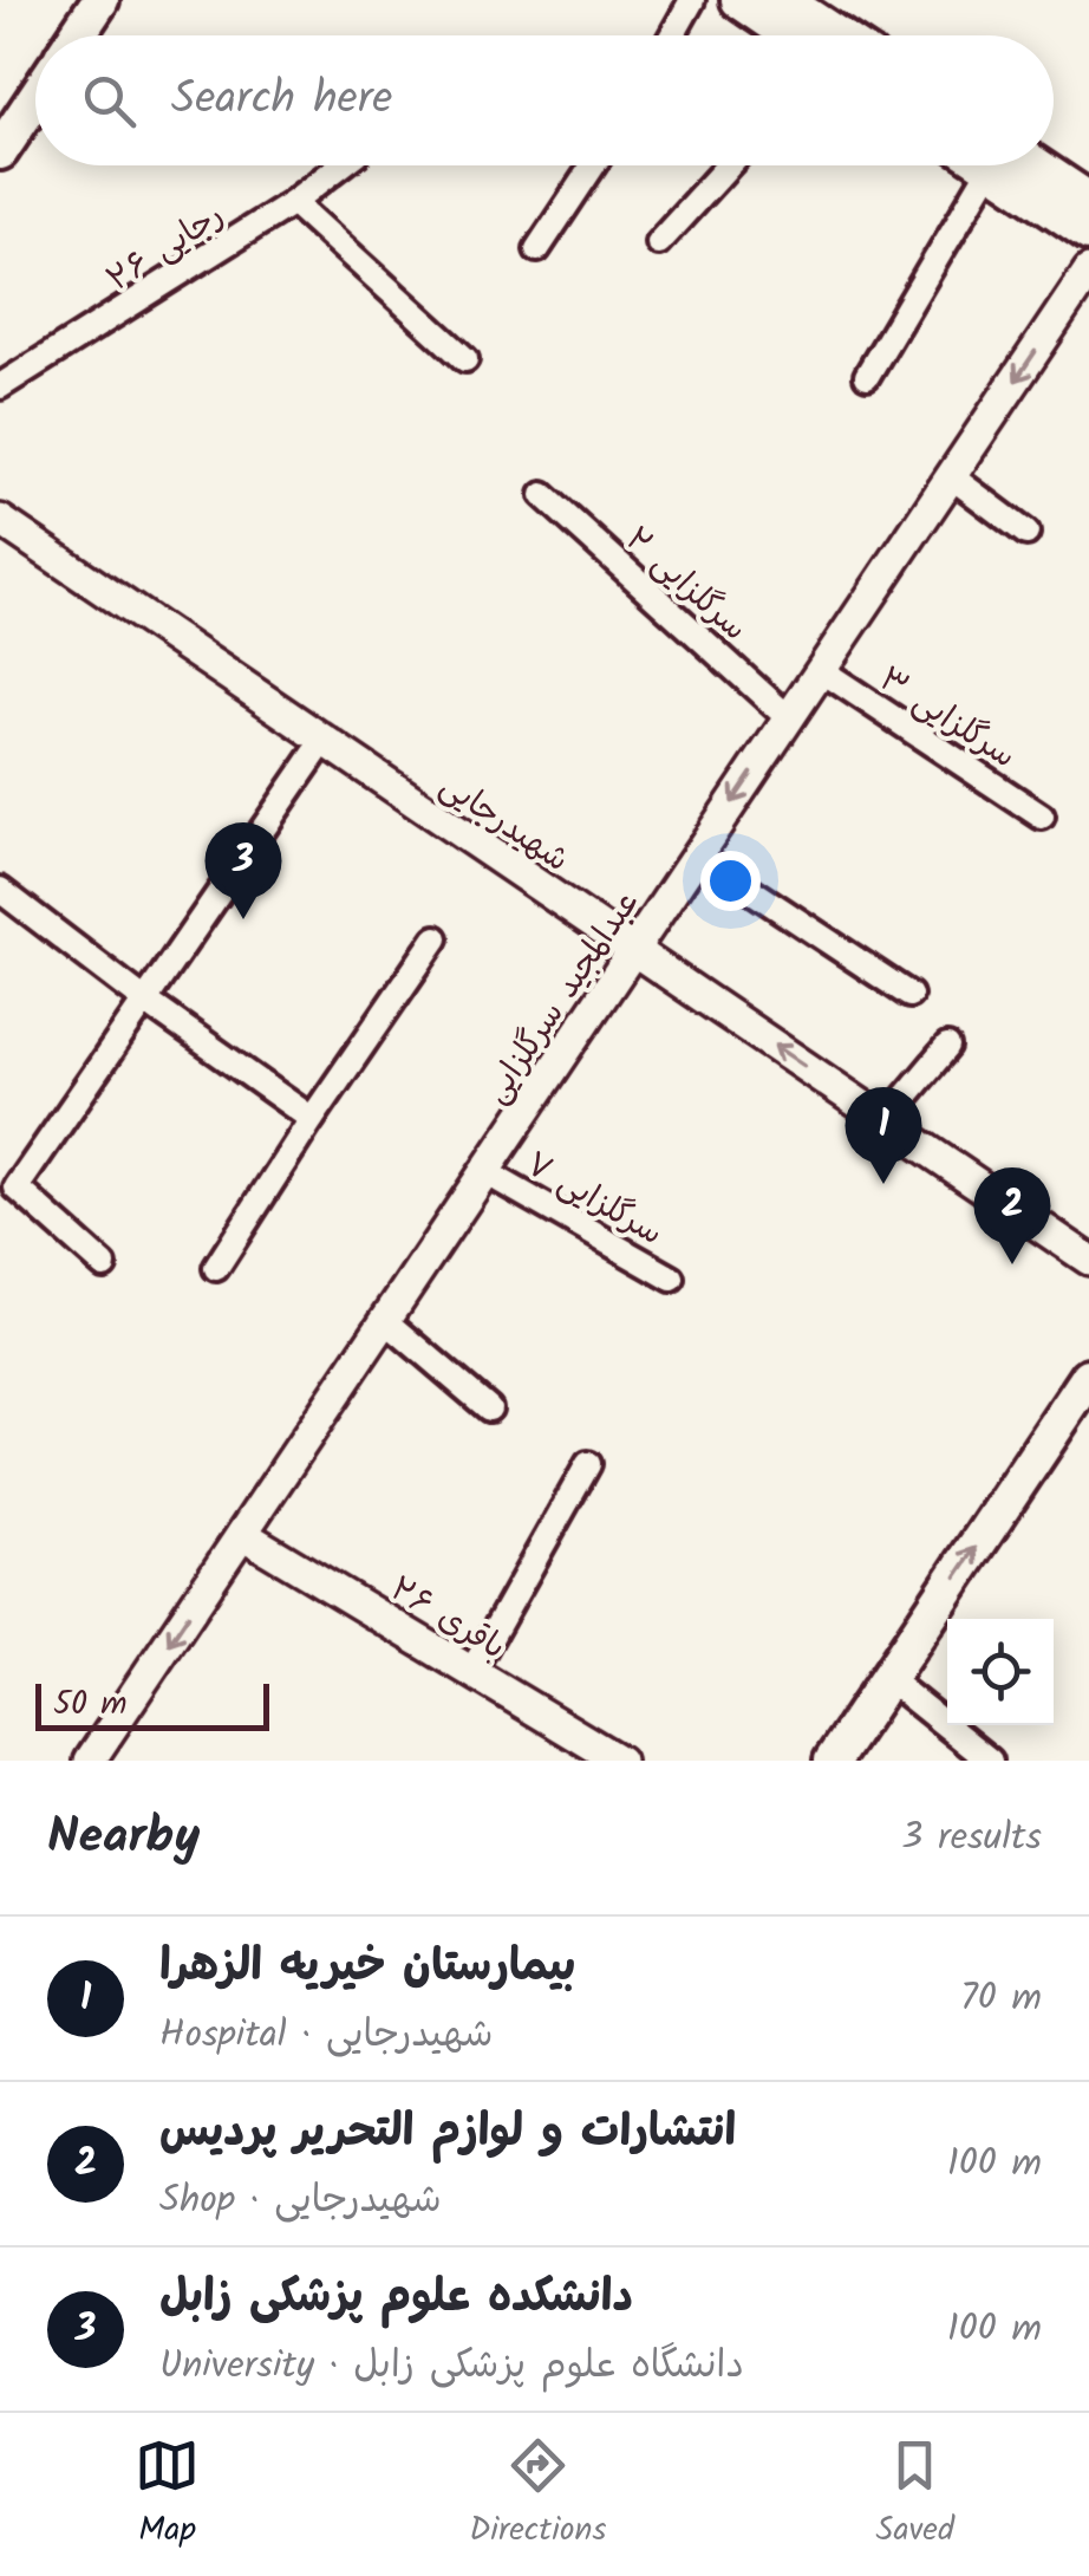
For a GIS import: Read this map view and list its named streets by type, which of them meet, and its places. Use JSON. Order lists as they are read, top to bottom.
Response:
{
  "streets": {
    "street": [
      "رجایی ۲۶",
      "سرگلزایی ۲",
      "سرگلزایی ۳",
      "شهیدرجایی",
      "عبدالمجید سرگلزایی",
      "سرگلزایی ۷",
      "باقری ۲۶"
    ]
  },
  "crossings": [
    ["سرگلزایی ۲", "عبدالمجید سرگلزایی"],
    ["سرگلزایی ۳", "عبدالمجید سرگلزایی"],
    ["شهیدرجایی", "عبدالمجید سرگلزایی"],
    ["عبدالمجید سرگلزایی", "سرگلزایی ۷"],
    ["عبدالمجید سرگلزایی", "باقری ۲۶"]
  ],
  "scale_bar": "50 m",
  "page": {
    "search": "Search here",
    "pins": ["3", "1", "2"],
    "scale": "50 m",
    "heading": ["Nearby", "3 results"],
    "list": [
      {
        "mark": "1",
        "name": "بیمارستان خیریه الزهرا",
        "note": "Hospital · شهیدرجایی",
        "value": "70 m"
      },
      {
        "mark": "2",
        "name": "انتشارات و لوازم التحریر پردیس",
        "note": "Shop · شهیدرجایی",
        "value": "100 m"
      },
      {
        "mark": "3",
        "name": "دانشکده علوم پزشکی زابل",
        "note": "University · دانشگاه علوم پزشکی زابل",
        "value": "100 m"
      }
    ],
    "nav": ["Map", "Directions", "Saved"]
  }
}
